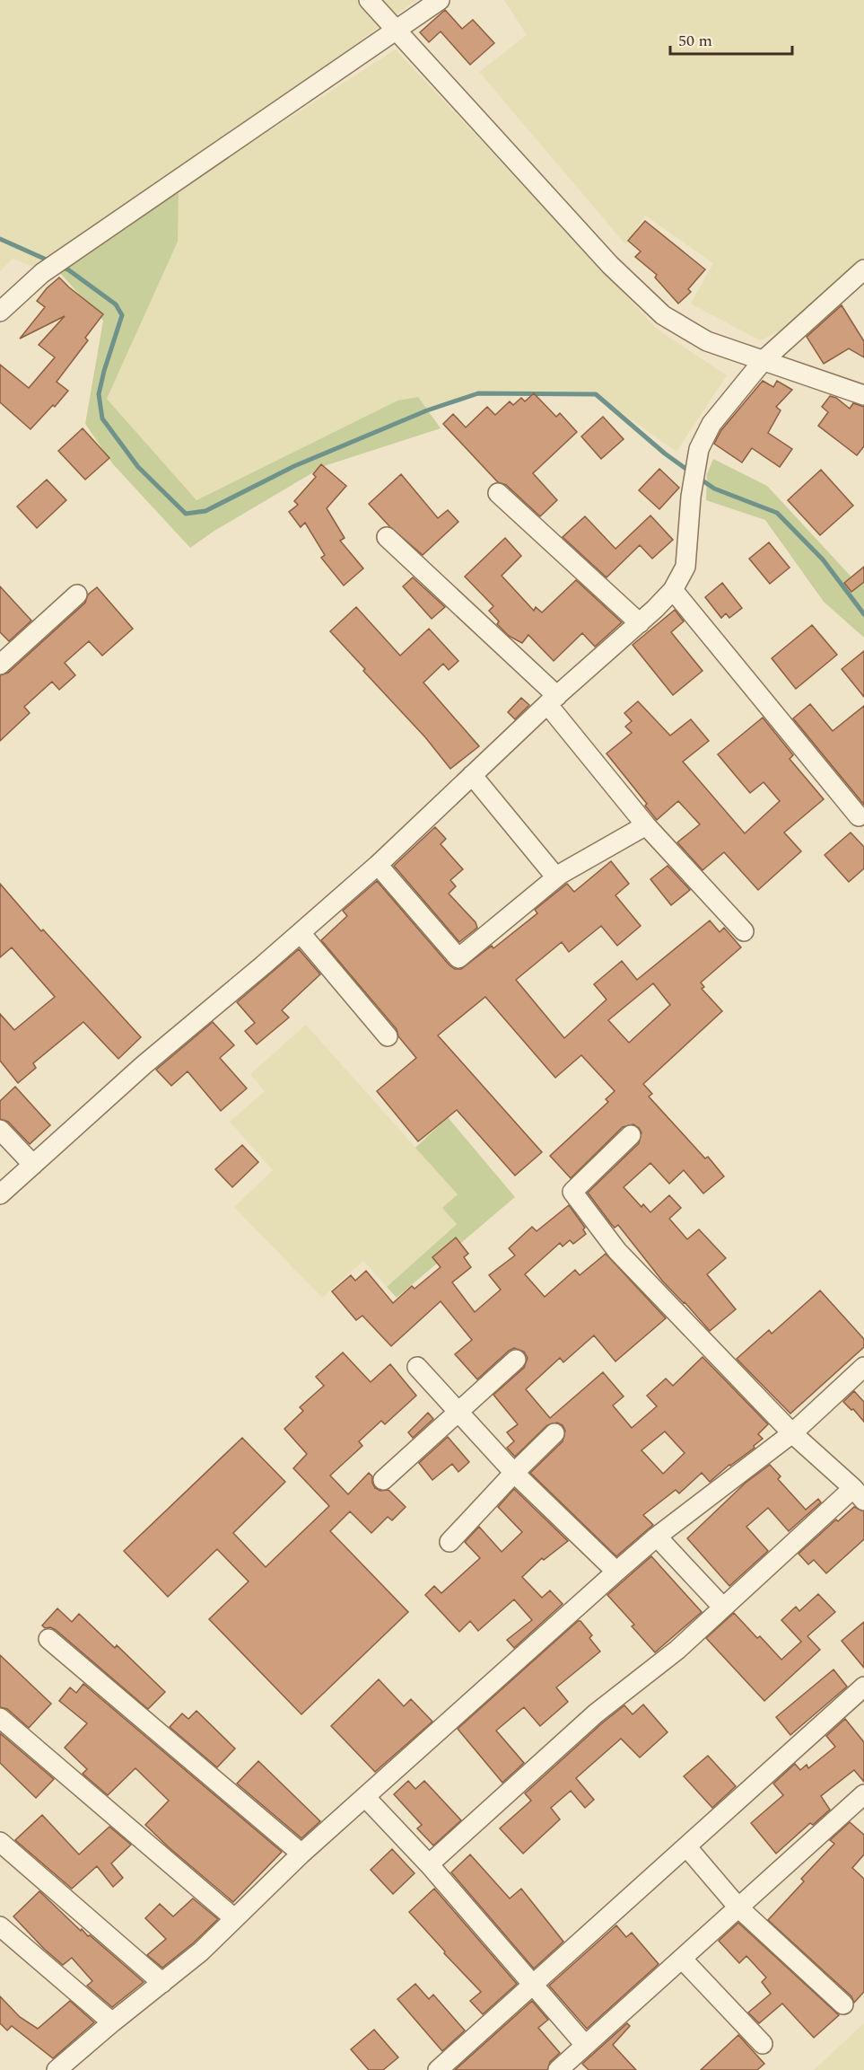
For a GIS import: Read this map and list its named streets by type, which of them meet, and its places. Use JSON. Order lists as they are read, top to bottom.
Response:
{
  "scale_bar": "50 m"
}
